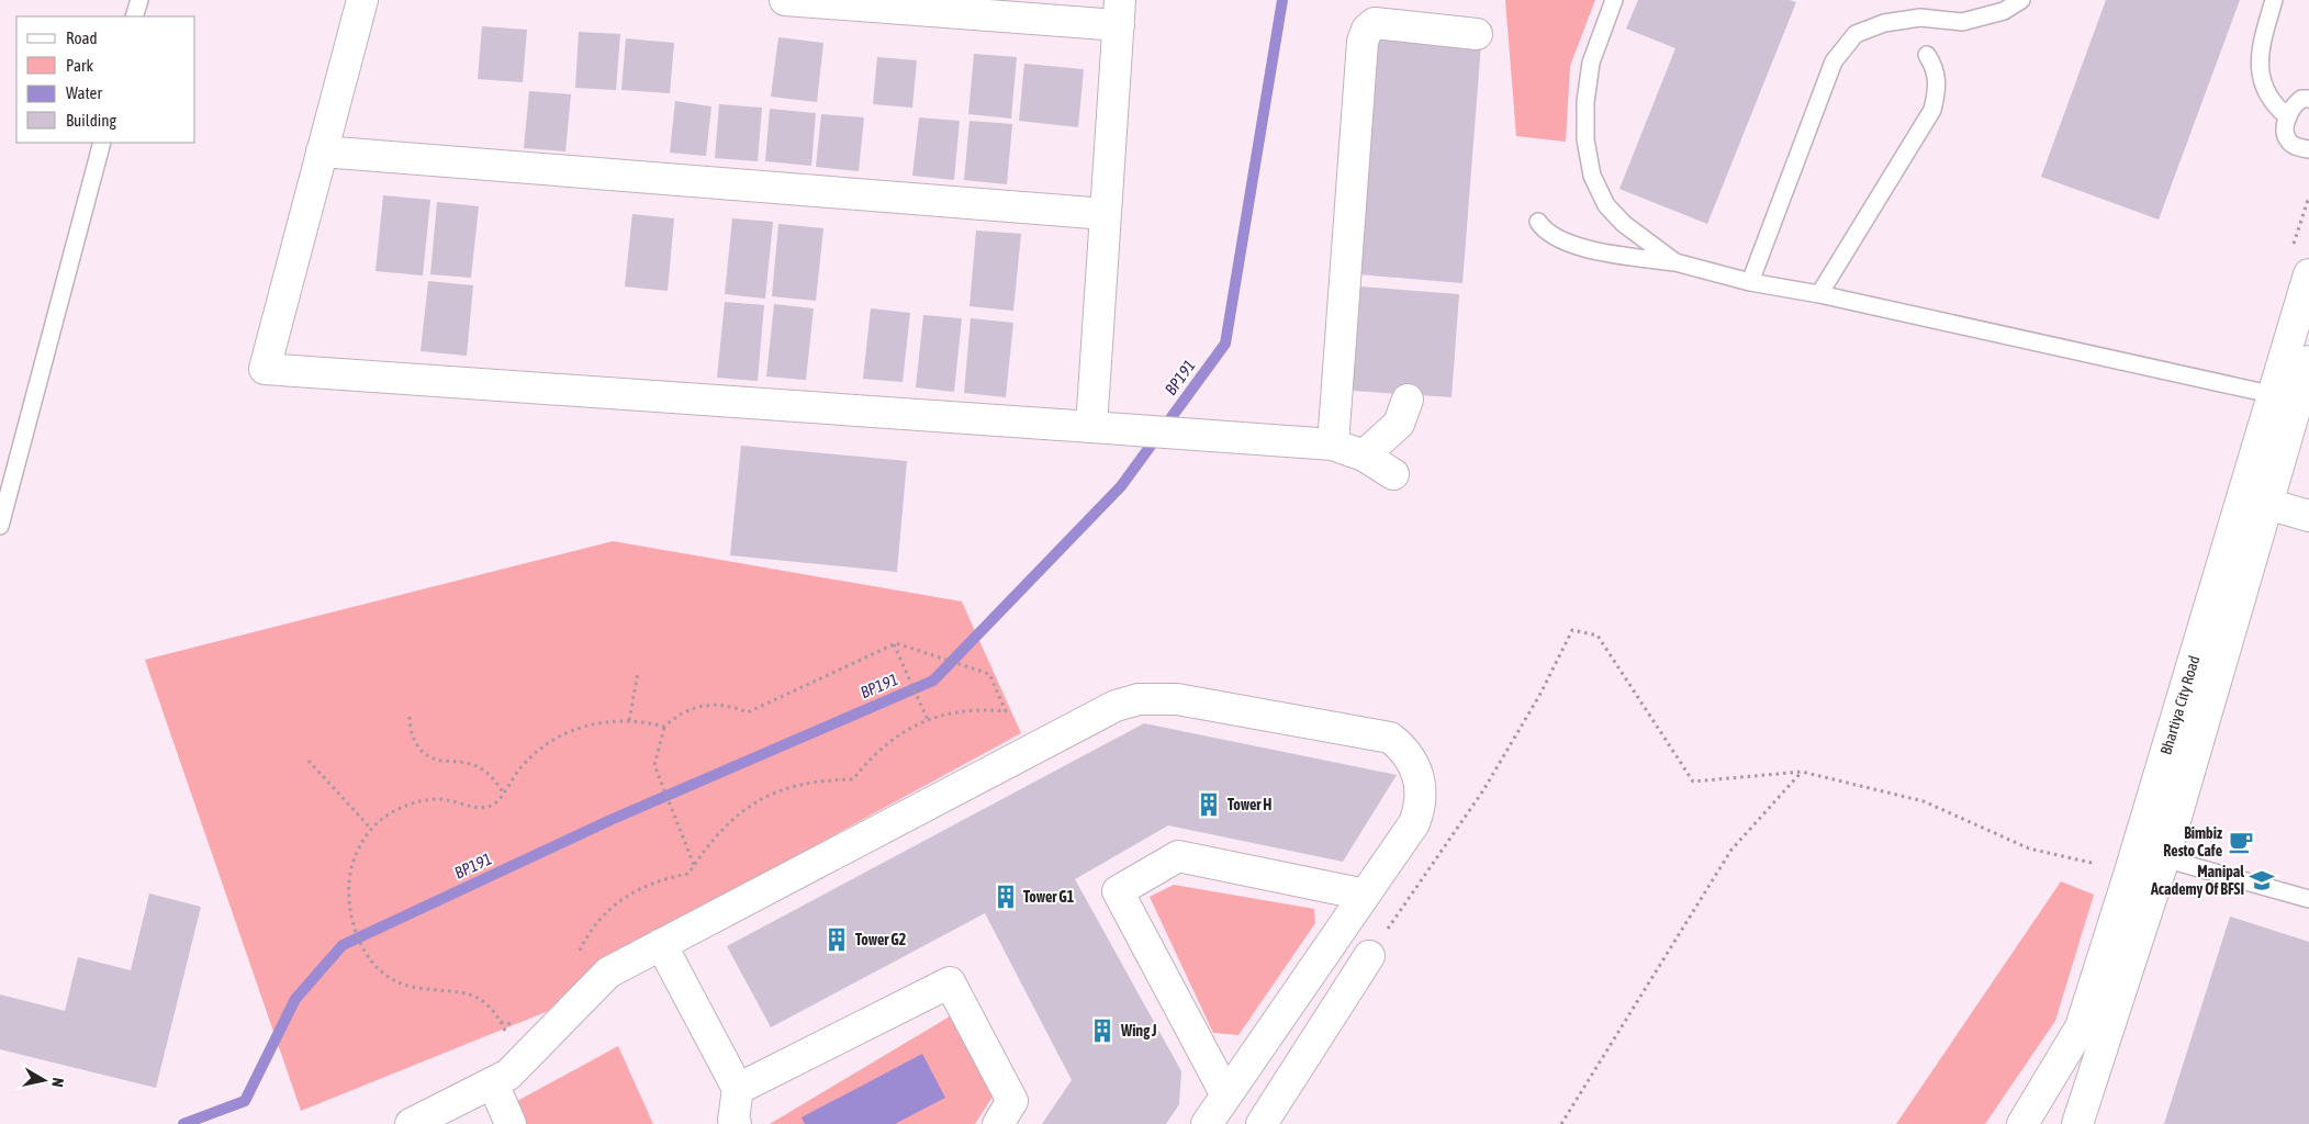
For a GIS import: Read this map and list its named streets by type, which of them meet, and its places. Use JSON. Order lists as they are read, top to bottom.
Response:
{
  "streets": {
    "street": ["Bhartiya City Road"]
  },
  "water": ["BP191"],
  "places": {
    "building": [
      "Tower H",
      "Tower G1",
      "Tower G2",
      "Wing J"
    ],
    "cafe": ["Bimbiz Resto Cafe"],
    "school or university": ["Manipal Academy Of BFSI"]
  },
  "legend": [
    "Road",
    "Park",
    "Water",
    "Building"
  ],
  "north": "right"
}
